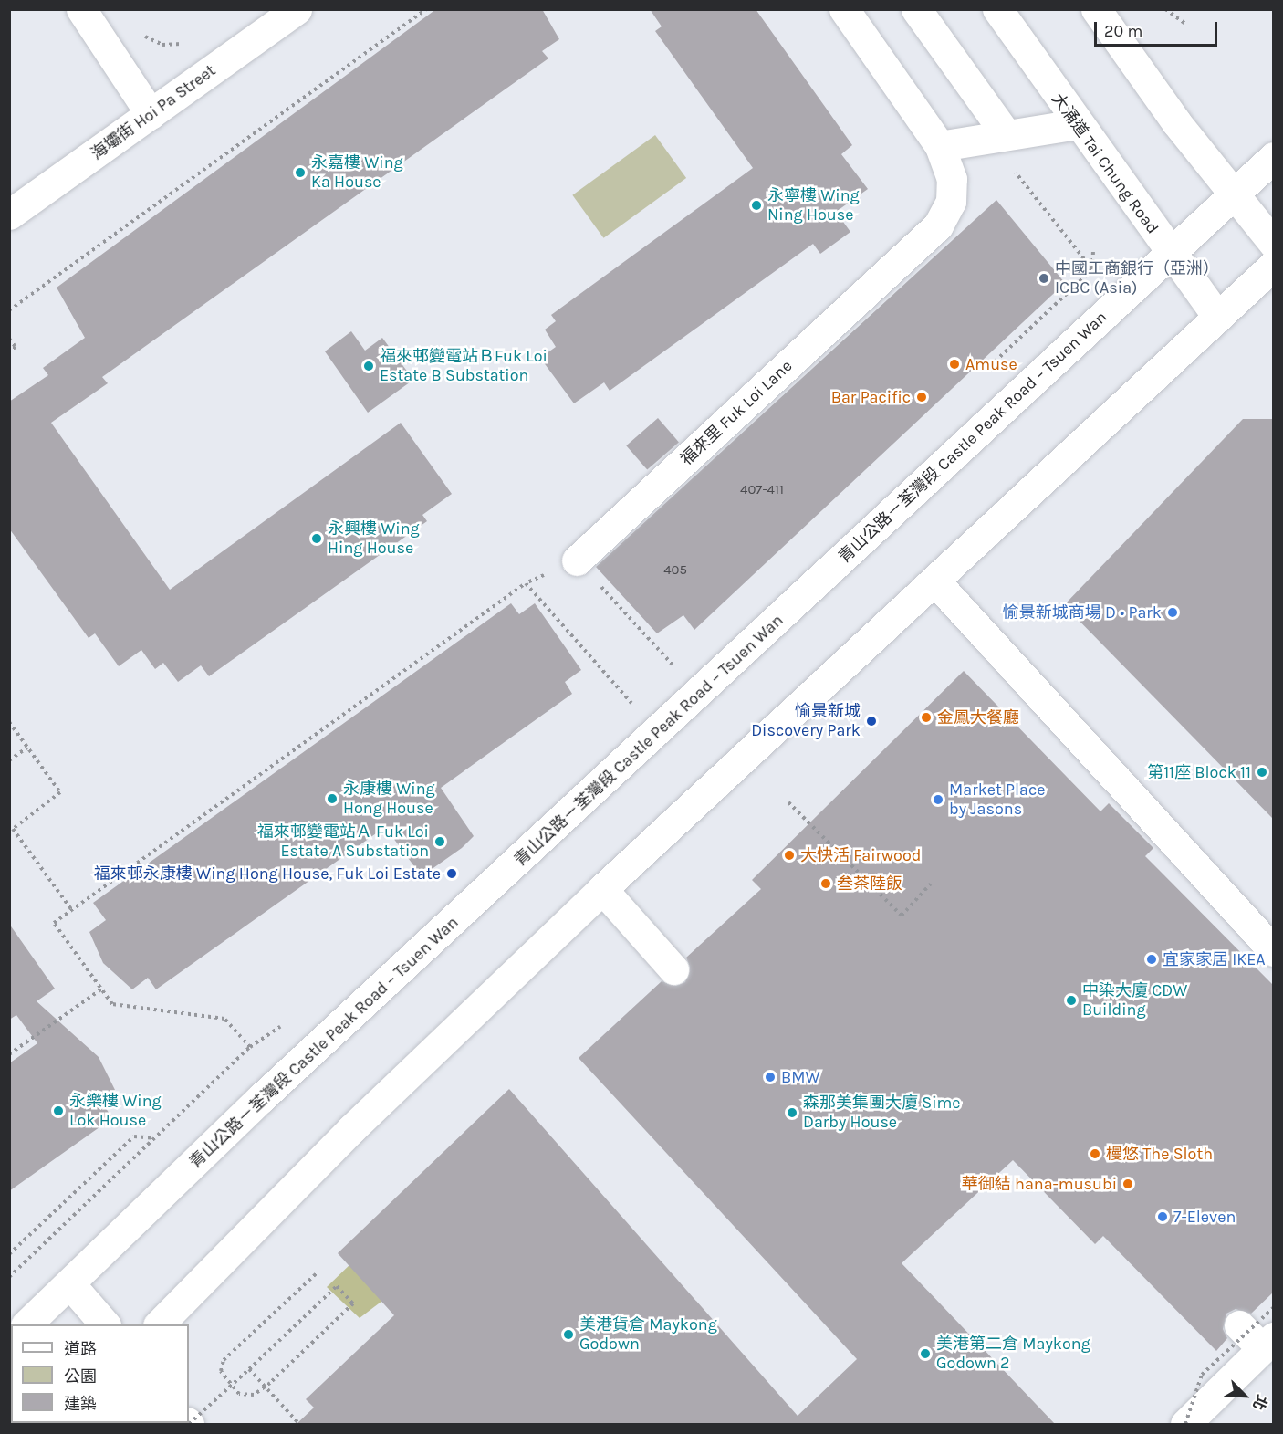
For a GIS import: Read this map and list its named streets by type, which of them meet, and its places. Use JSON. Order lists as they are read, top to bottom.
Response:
{
  "streets": {
    "main road": [
      "海壩街 Hoi Pa Street",
      "大涌道 Tai Chung Road",
      "福來里 Fuk Loi Lane",
      "青山公路－荃灣段 Castle Peak Road – Tsuen Wan"
    ]
  },
  "crossings": [
    ["大涌道 Tai Chung Road", "青山公路－荃灣段 Castle Peak Road – Tsuen Wan"]
  ],
  "places": [
    "永嘉樓 Wing Ka House",
    "永寧樓 Wing Ning House",
    "中國工商銀行（亞洲） ICBC (Asia)",
    "Amuse",
    "福來邨變電站ＢFuk Loi Estate B Substation",
    "Bar Pacific",
    "永興樓 Wing Hing House",
    "愉景新城商場 D • Park",
    "金鳳大餐廳",
    "愉景新城 Discovery Park",
    "第11座 Block 11",
    "永康樓 Wing Hong House",
    "Market Place by Jasons",
    "福來邨變電站Ａ Fuk Loi Estate A Substation",
    "大快活 Fairwood",
    "福來邨永康樓 Wing Hong House, Fuk Loi Estate",
    "叁茶陸飯",
    "宜家家居 IKEA",
    "中染大廈 CDW Building",
    "BMW",
    "永樂樓 Wing Lok House",
    "森那美集團大廈 Sime Darby House",
    "槾悠 The Sloth",
    "華御結 hana-musubi",
    "7-Eleven",
    "美港貨倉 Maykong Godown",
    "美港第二倉 Maykong Godown 2"
  ],
  "house_numbers": ["407-411", "405"],
  "legend": ["道路", "公園", "建築"],
  "scale_bar": "20 m",
  "north": "bottom right"
}
